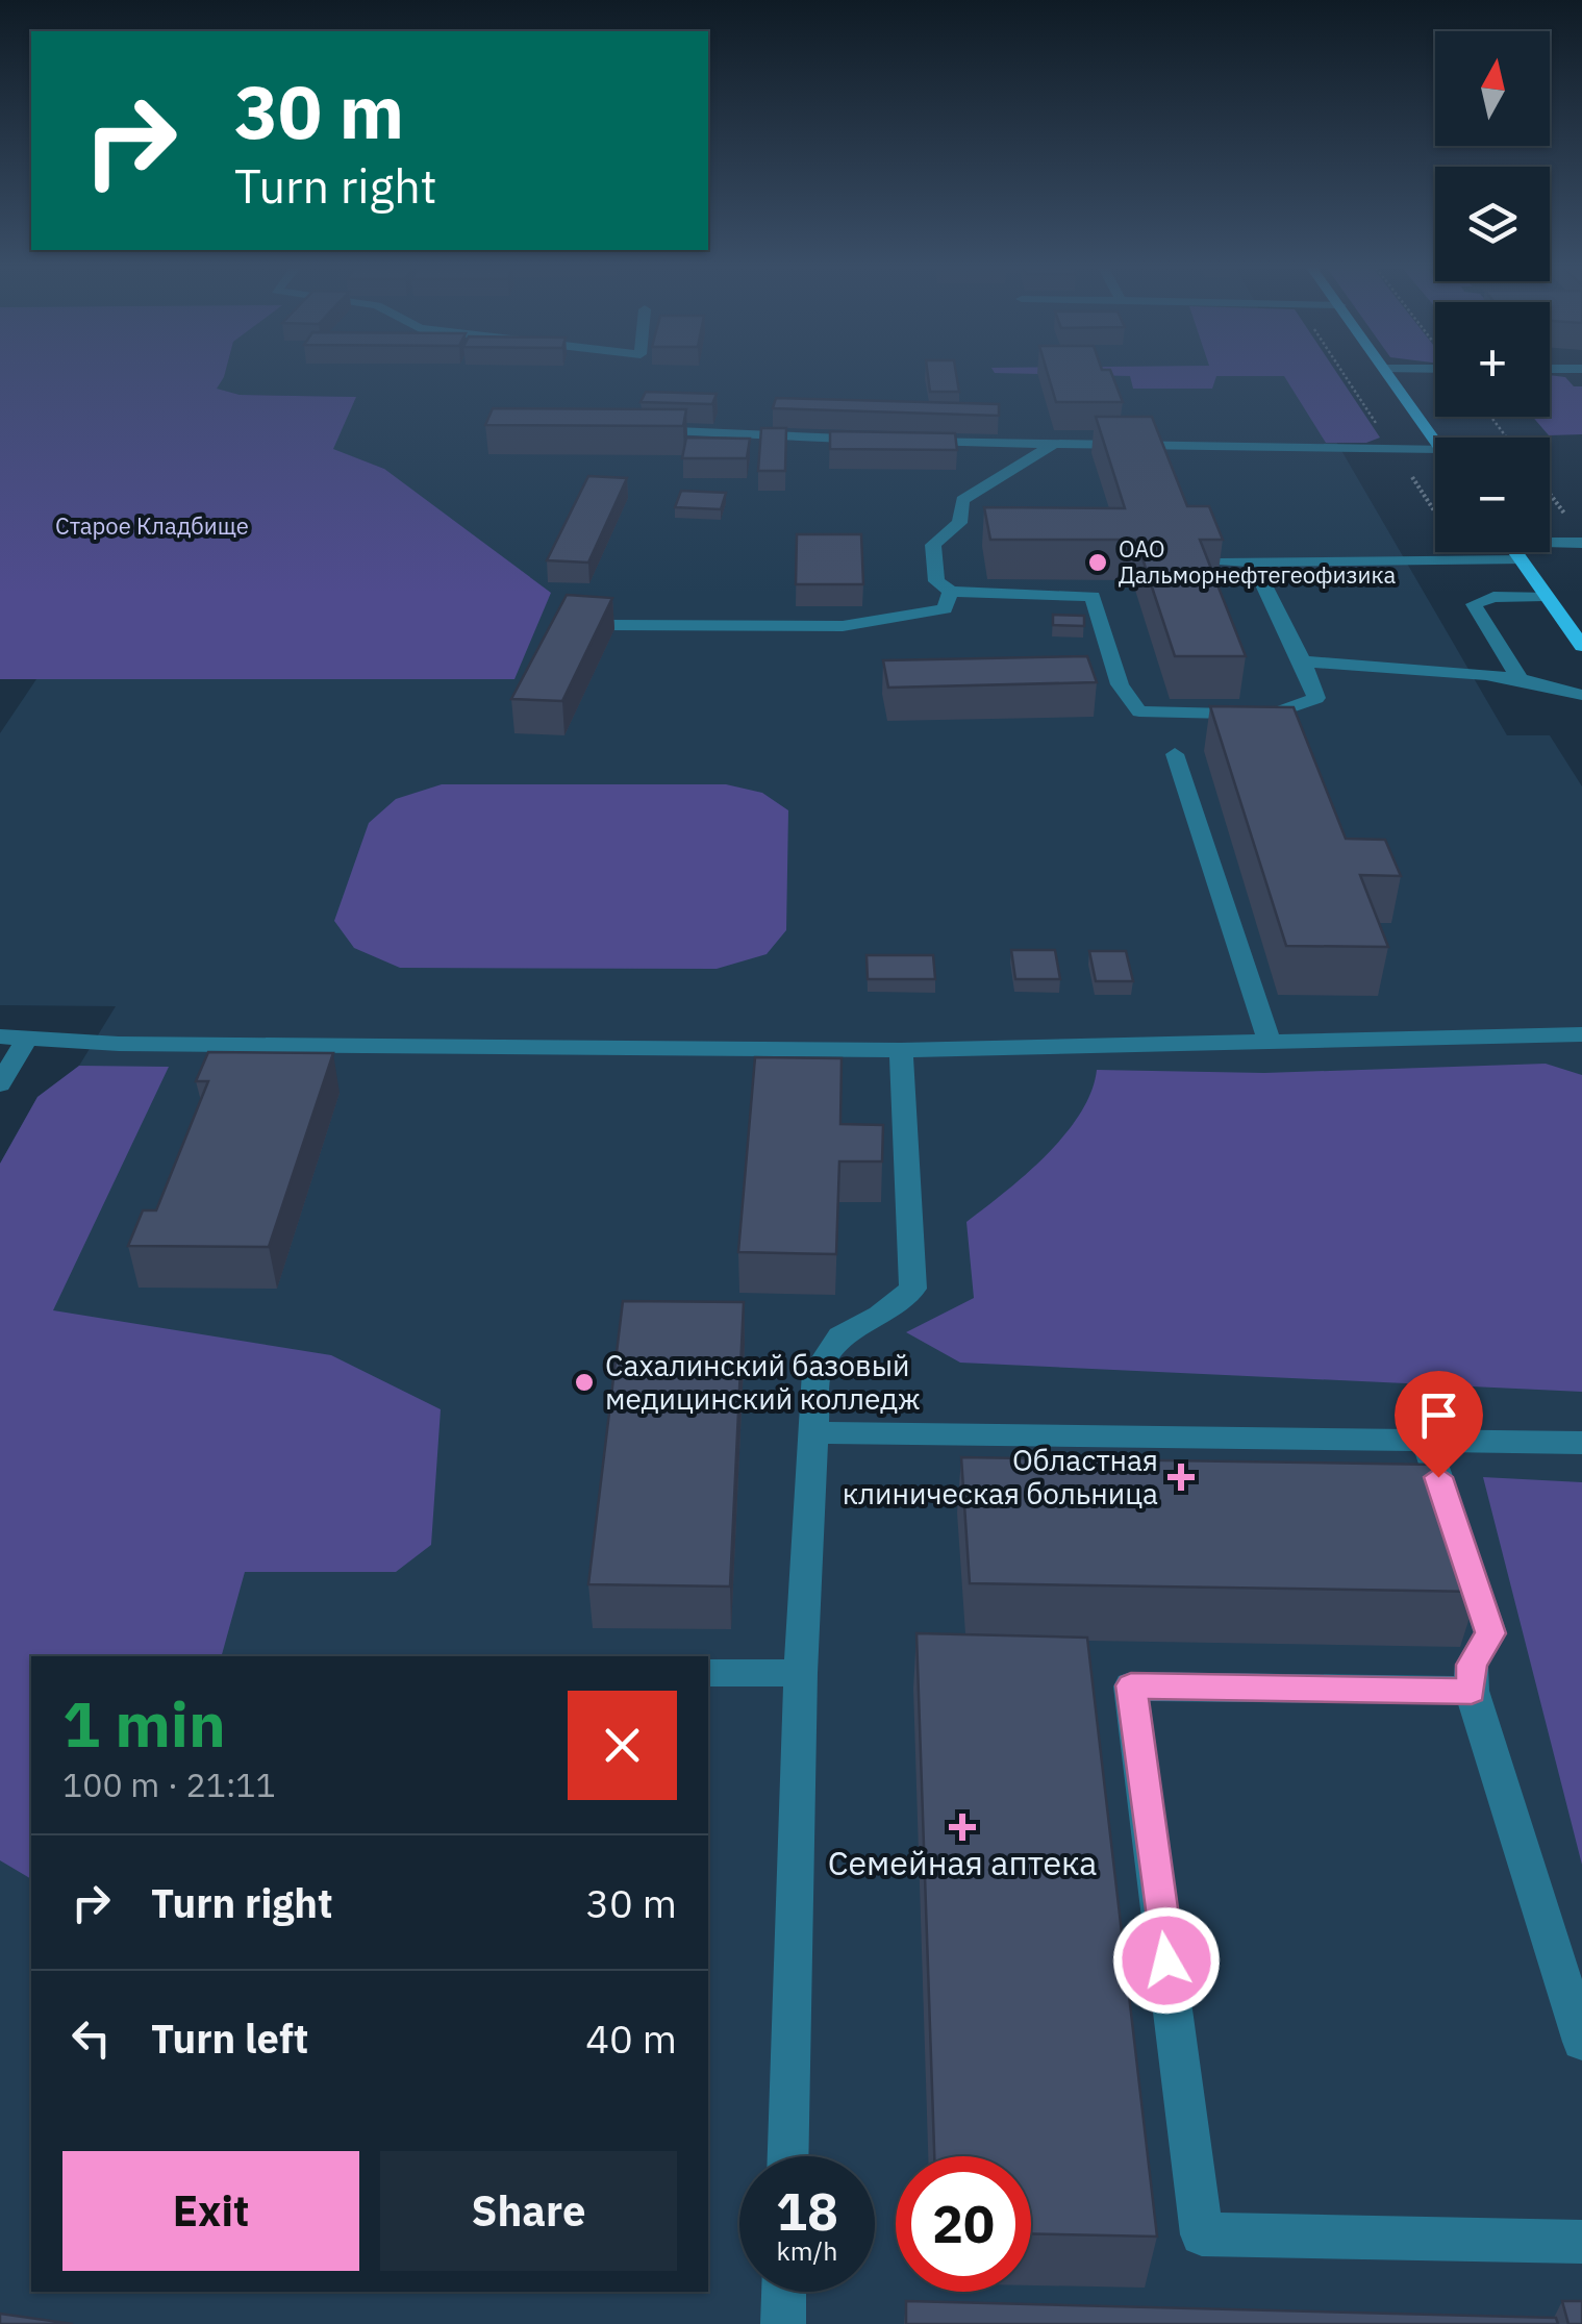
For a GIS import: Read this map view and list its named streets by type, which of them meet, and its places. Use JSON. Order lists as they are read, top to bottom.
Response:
{
  "parks": ["Старое Кладбище"],
  "places": {
    "other": ["ОАО Дальморнефтегеофизика", "Сахалинский базовый медицинский колледж"],
    "health": ["Областная клиническая больница", "Семейная аптека"]
  },
  "north": "top",
  "page": {
    "map_buttons": ["+", "−"],
    "turn": ["30 m", "Turn right"],
    "heading": ["1 min", "100 m · 21:11"],
    "list": [
      {
        "name": "Turn right",
        "value": "30 m"
      },
      {
        "name": "Turn left",
        "value": "40 m"
      }
    ],
    "buttons": ["Exit", "Share"],
    "speed": "18 km/h",
    "limit": "20"
  }
}
